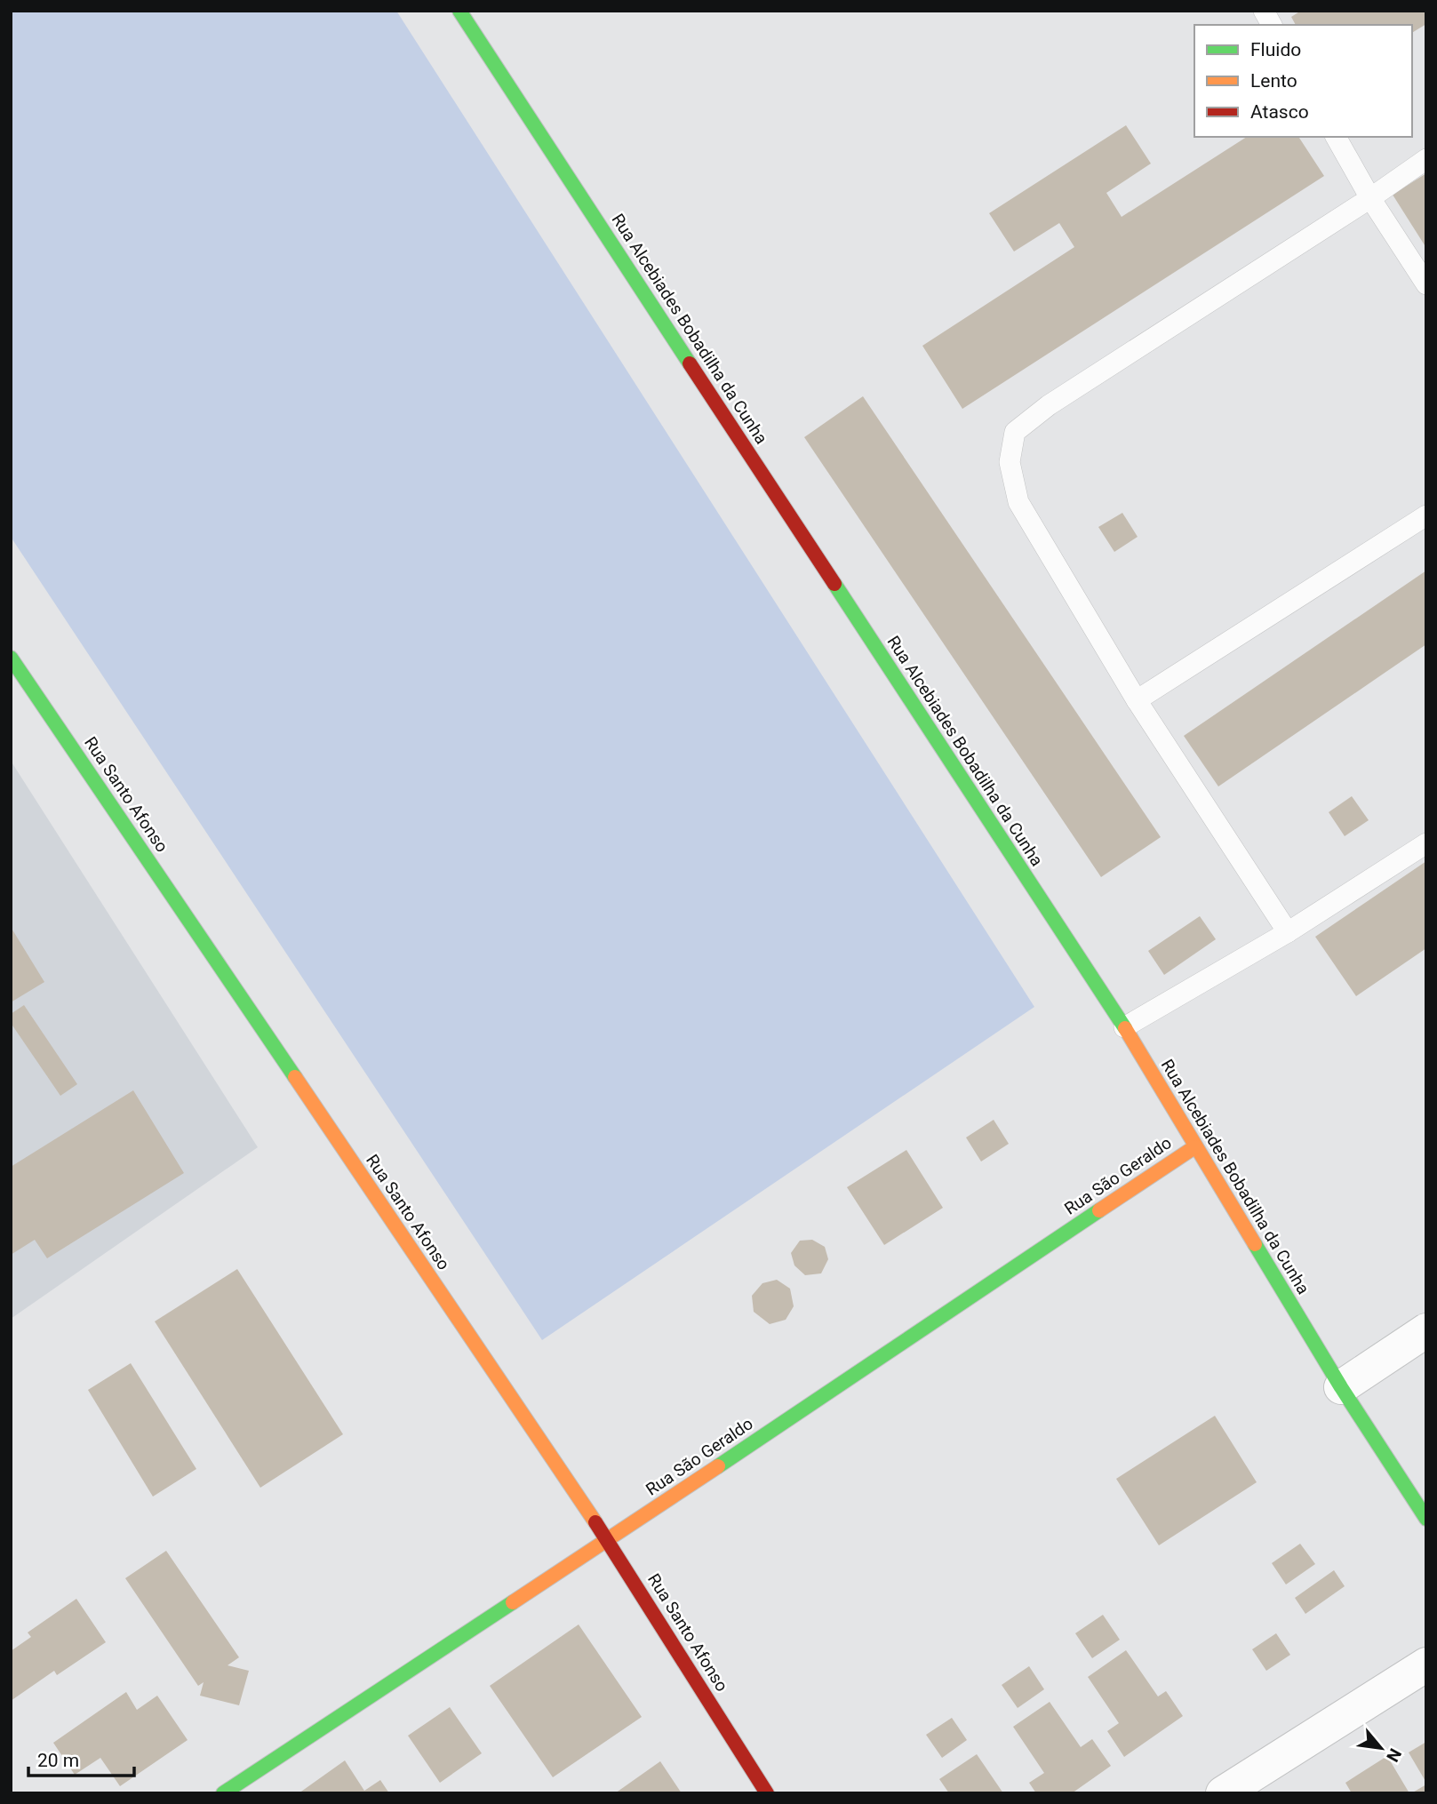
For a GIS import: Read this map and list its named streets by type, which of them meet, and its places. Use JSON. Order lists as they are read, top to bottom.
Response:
{
  "streets": {
    "street": ["Rua Alcebiades Bobadilha da Cunha", "Rua Santo Afonso", "Rua São Geraldo"]
  },
  "crossings": [
    ["Rua Alcebiades Bobadilha da Cunha", "Rua São Geraldo"],
    ["Rua Santo Afonso", "Rua São Geraldo"]
  ],
  "legend": ["Fluido", "Lento", "Atasco"],
  "scale_bar": "20 m",
  "north": "bottom right"
}
